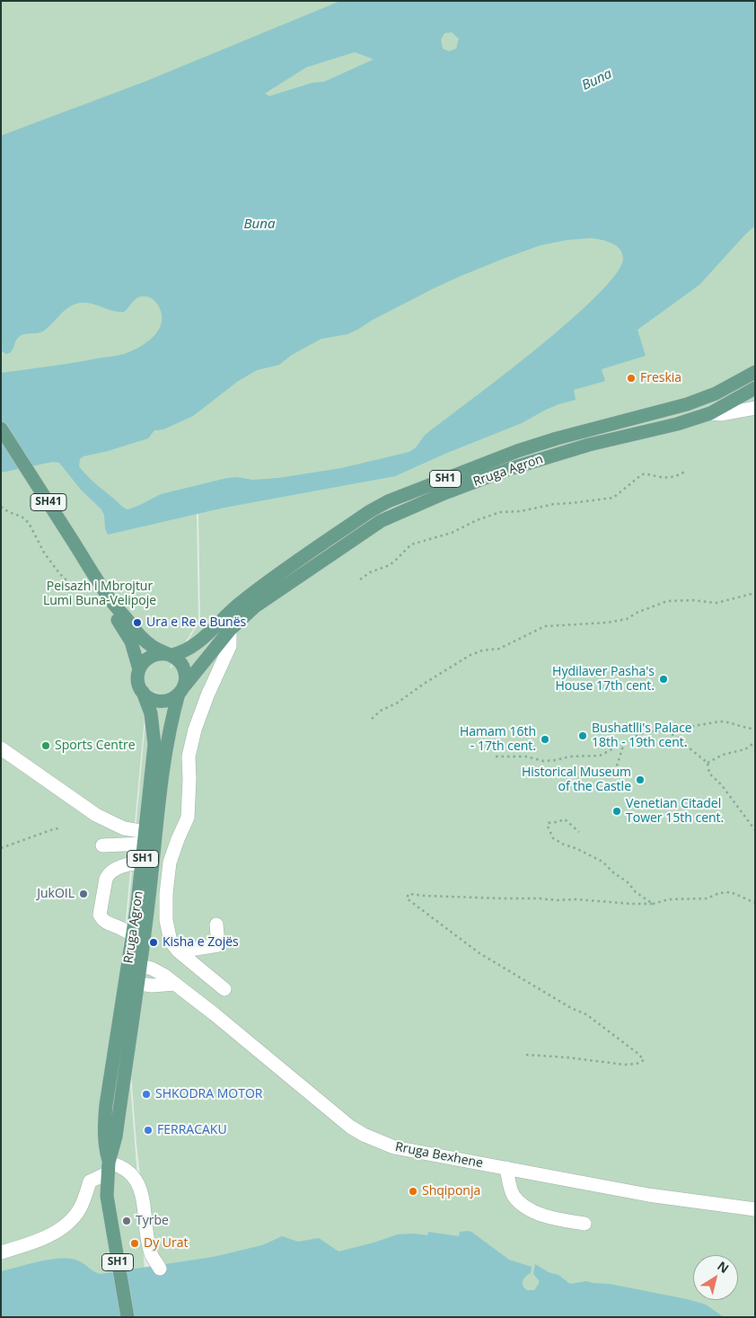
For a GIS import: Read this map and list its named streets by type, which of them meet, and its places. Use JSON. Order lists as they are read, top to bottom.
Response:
{
  "streets": {
    "main road": ["Rruga Agron", "SH1", "SH41"],
    "street": ["Rruga Bexhene"]
  },
  "crossings": [
    ["Rruga Agron", "SH41"],
    ["Rruga Agron", "Rruga Bexhene"]
  ],
  "water": ["Buna"],
  "parks": ["Peisazh i Mbrojtur Lumi Buna-Velipoje"],
  "places": [
    "Freskia",
    "Ura e Re e Bunës",
    "Hydilaver Pasha's House 17th cent.",
    "Bushatlli's Palace 18th - 19th cent.",
    "Hamam 16th - 17th cent.",
    "Sports Centre",
    "Historical Museum of the Castle",
    "Venetian Citadel Tower 15th cent.",
    "JukOIL",
    "Kisha e Zojës",
    "SHKODRA MOTOR",
    "FERRACAKU",
    "Shqiponja",
    "Tyrbe",
    "Dy Urat"
  ],
  "north": "top right"
}
